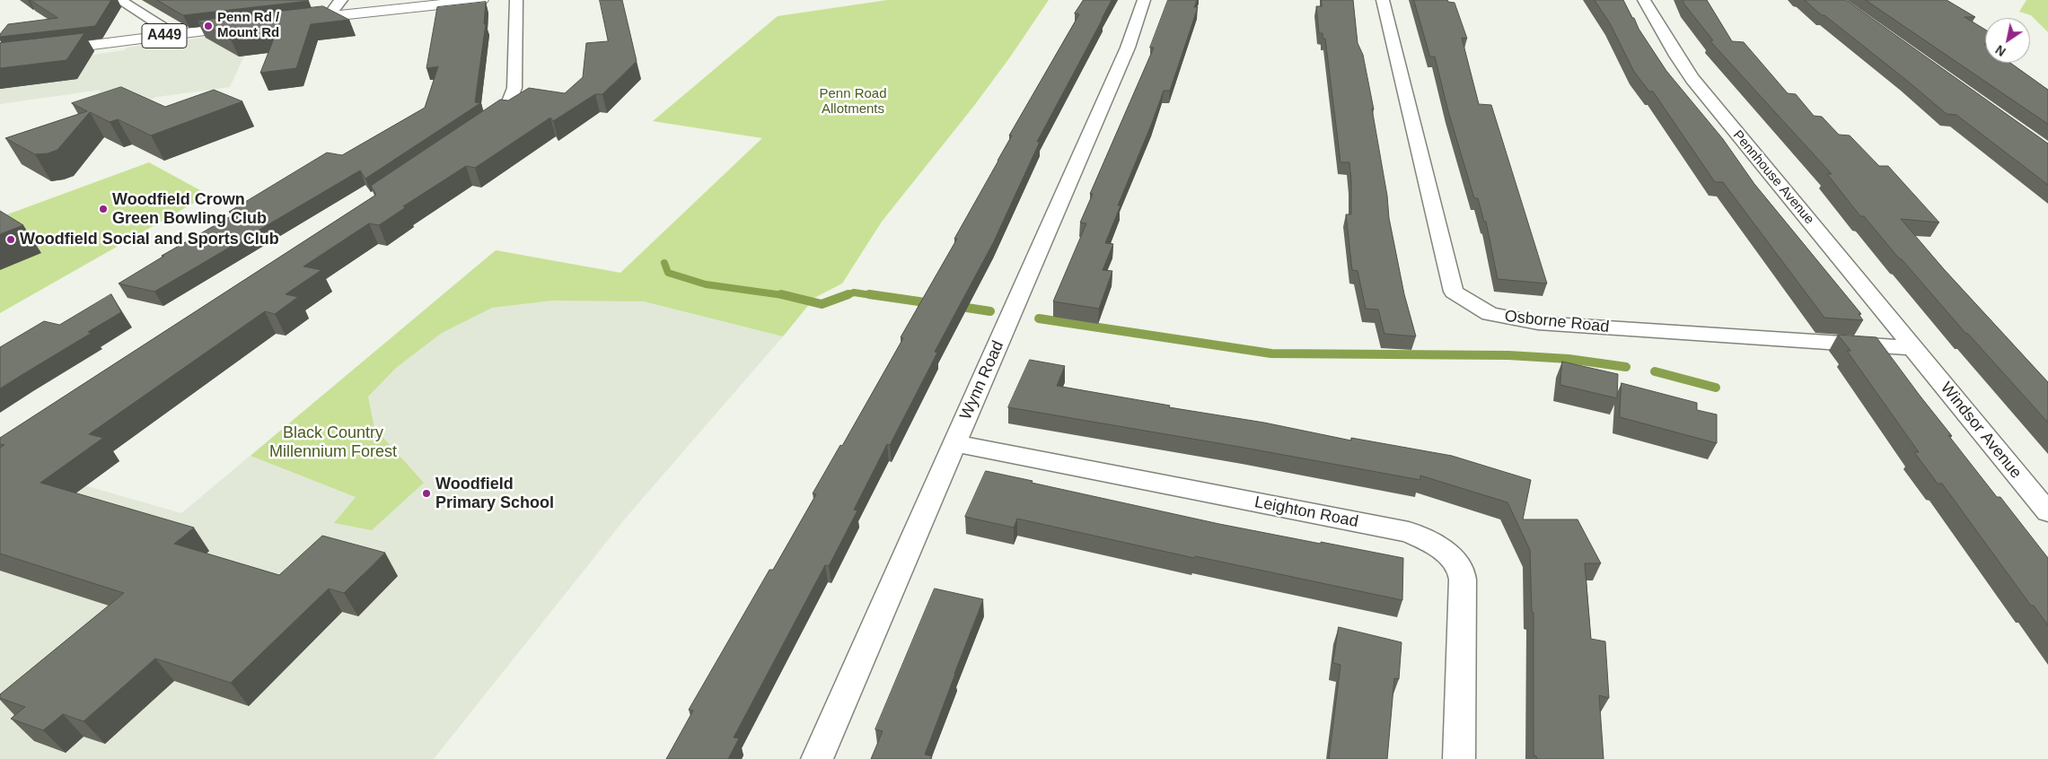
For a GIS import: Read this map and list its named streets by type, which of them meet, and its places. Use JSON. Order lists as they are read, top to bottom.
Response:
{
  "streets": {
    "highway": ["A449"],
    "street": [
      "Pennhouse Avenue",
      "Osborne Road",
      "Wynn Road",
      "Windsor Avenue",
      "Leighton Road"
    ]
  },
  "crossings": [
    ["Pennhouse Avenue", "Osborne Road"],
    ["Pennhouse Avenue", "Windsor Avenue"],
    ["Osborne Road", "Windsor Avenue"],
    ["Wynn Road", "Leighton Road"]
  ],
  "parks": ["Penn Road Allotments", "Black Country Millennium Forest"],
  "places": [
    "Penn Rd / Mount Rd",
    "Woodfield Crown Green Bowling Club",
    "Woodfield Social and Sports Club",
    "Woodfield Primary School"
  ],
  "north": "bottom left"
}
